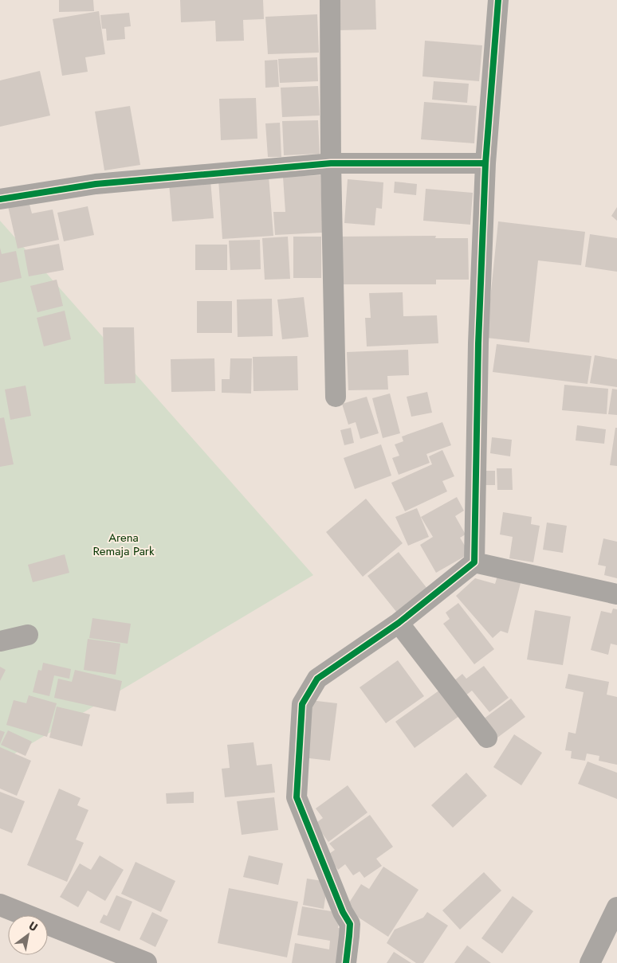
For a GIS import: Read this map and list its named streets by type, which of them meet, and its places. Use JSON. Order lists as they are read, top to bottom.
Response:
{
  "parks": ["Arena Remaja Park"],
  "north": "top right"
}
